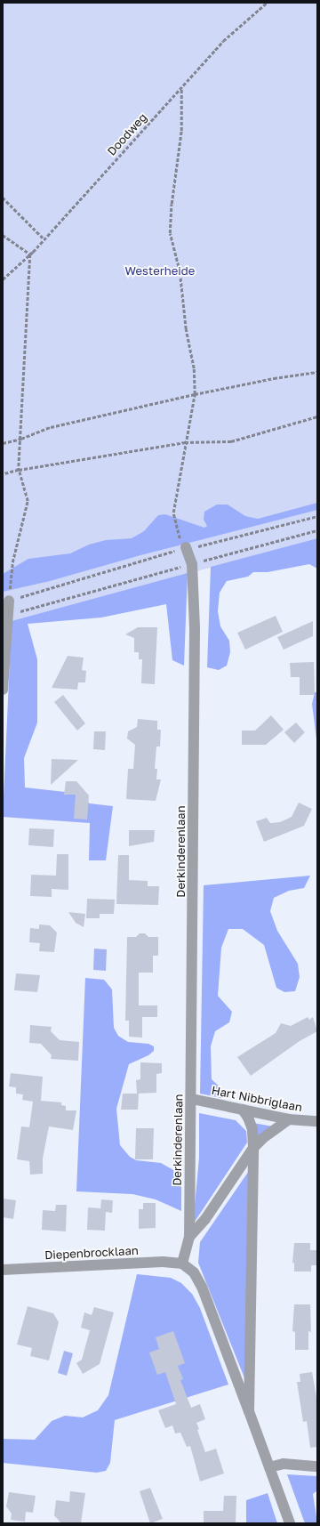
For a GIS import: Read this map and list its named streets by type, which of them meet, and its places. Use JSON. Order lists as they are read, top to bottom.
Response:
{
  "streets": {
    "street": ["Derkinderenlaan", "Hart Nibbriglaan", "Diepenbrocklaan"],
    "path": ["Doodweg"]
  },
  "crossings": [
    ["Derkinderenlaan", "Hart Nibbriglaan"],
    ["Derkinderenlaan", "Diepenbrocklaan"]
  ],
  "parks": ["Westerheide"]
}
